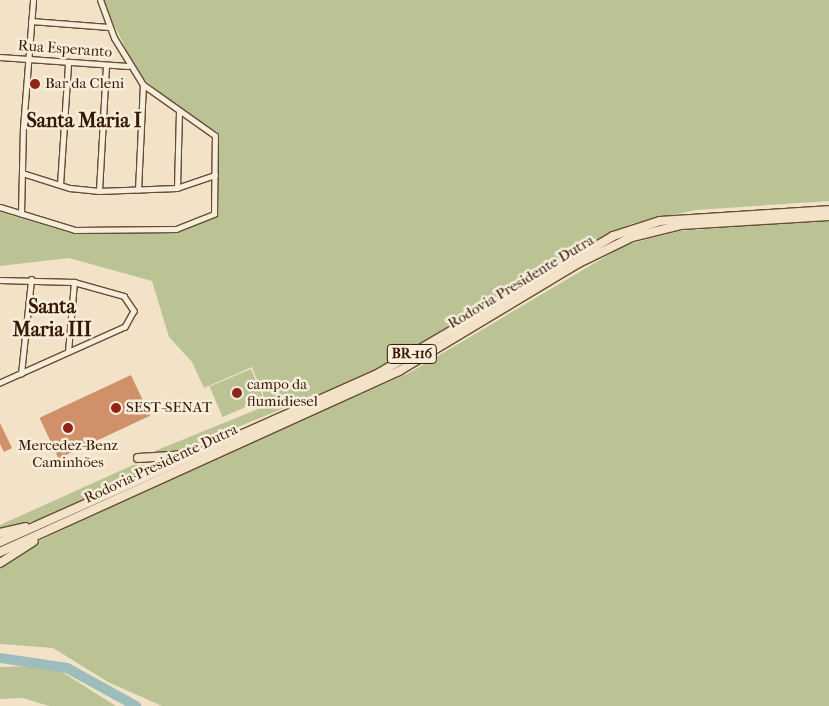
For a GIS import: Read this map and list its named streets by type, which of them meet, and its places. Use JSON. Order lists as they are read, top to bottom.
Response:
{
  "streets": {
    "highway": ["Rodovia Presidente Dutra", "BR-116"],
    "street": ["Rua Esperanto"]
  },
  "districts": ["Santa Maria I", "Santa Maria III"],
  "places": [
    "Bar da Cleni",
    "campo da flumidiesel",
    "SEST-SENAT",
    "Mercedez-Benz Caminhões"
  ]
}
